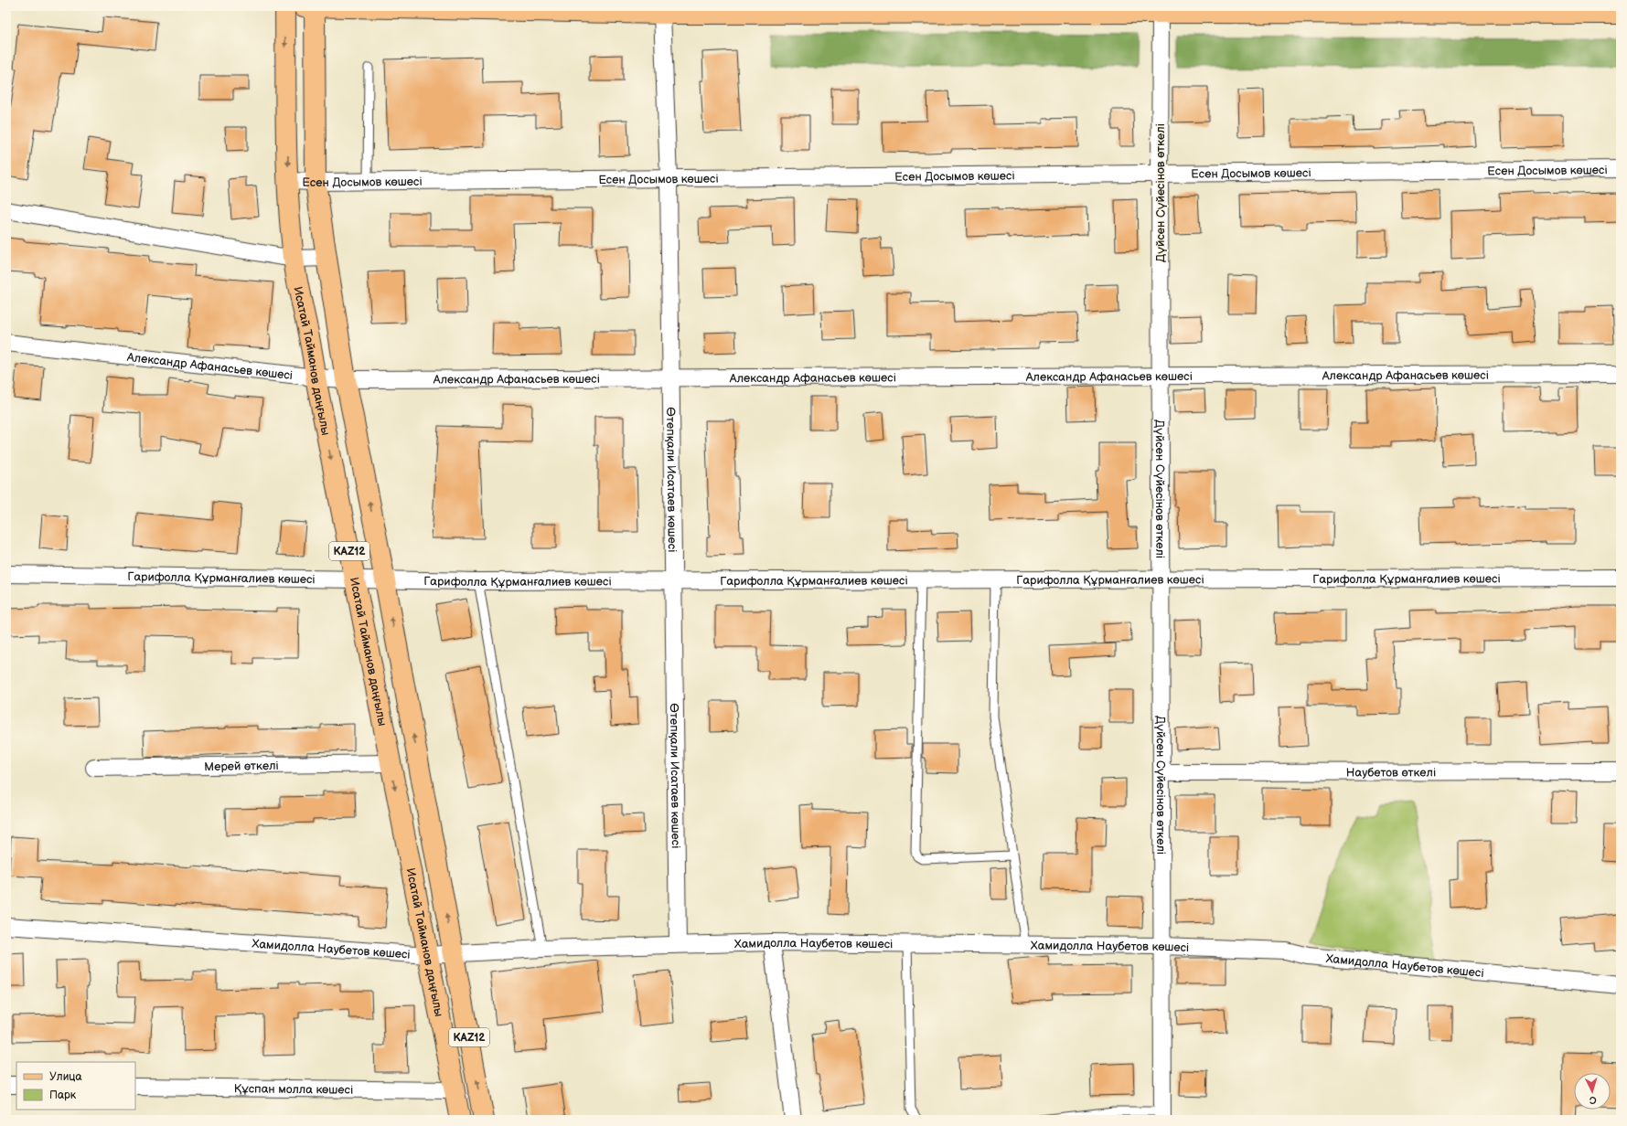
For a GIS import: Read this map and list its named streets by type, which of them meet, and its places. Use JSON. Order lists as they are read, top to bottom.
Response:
{
  "streets": {
    "main road": ["Исатай Тайманов даңғылы", "KAZ12"],
    "street": [
      "Есен Досымов көшесі",
      "Дүйсен Сүйесінов өткелі",
      "Александр Афанасьев көшесі",
      "Өтепқали Исатаев көшесі",
      "Гарифолла Құрманғалиев көшесі",
      "Мерей өткелі",
      "Наубетов өткелі",
      "Хамидолла Наубетов көшесі",
      "Құспан молла көшесі"
    ]
  },
  "crossings": [
    ["Есен Досымов көшесі", "Дүйсен Сүйесінов өткелі"],
    ["Есен Досымов көшесі", "Исатай Тайманов даңғылы"],
    ["Есен Досымов көшесі", "Өтепқали Исатаев көшесі"],
    ["Есен Досымов көшесі", "KAZ12"],
    ["Дүйсен Сүйесінов өткелі", "Александр Афанасьев көшесі"],
    ["Дүйсен Сүйесінов өткелі", "Гарифолла Құрманғалиев көшесі"],
    ["Дүйсен Сүйесінов өткелі", "Наубетов өткелі"],
    ["Дүйсен Сүйесінов өткелі", "Хамидолла Наубетов көшесі"],
    ["Исатай Тайманов даңғылы", "Александр Афанасьев көшесі"],
    ["Исатай Тайманов даңғылы", "Гарифолла Құрманғалиев көшесі"],
    ["Исатай Тайманов даңғылы", "Мерей өткелі"],
    ["Исатай Тайманов даңғылы", "Хамидолла Наубетов көшесі"],
    ["Исатай Тайманов даңғылы", "Құспан молла көшесі"],
    ["Александр Афанасьев көшесі", "Өтепқали Исатаев көшесі"],
    ["Александр Афанасьев көшесі", "KAZ12"],
    ["Өтепқали Исатаев көшесі", "Гарифолла Құрманғалиев көшесі"],
    ["Өтепқали Исатаев көшесі", "Хамидолла Наубетов көшесі"],
    ["KAZ12", "Гарифолла Құрманғалиев көшесі"],
    ["KAZ12", "Хамидолла Наубетов көшесі"]
  ],
  "legend": ["Улица", "Парк"],
  "north": "bottom"
}
